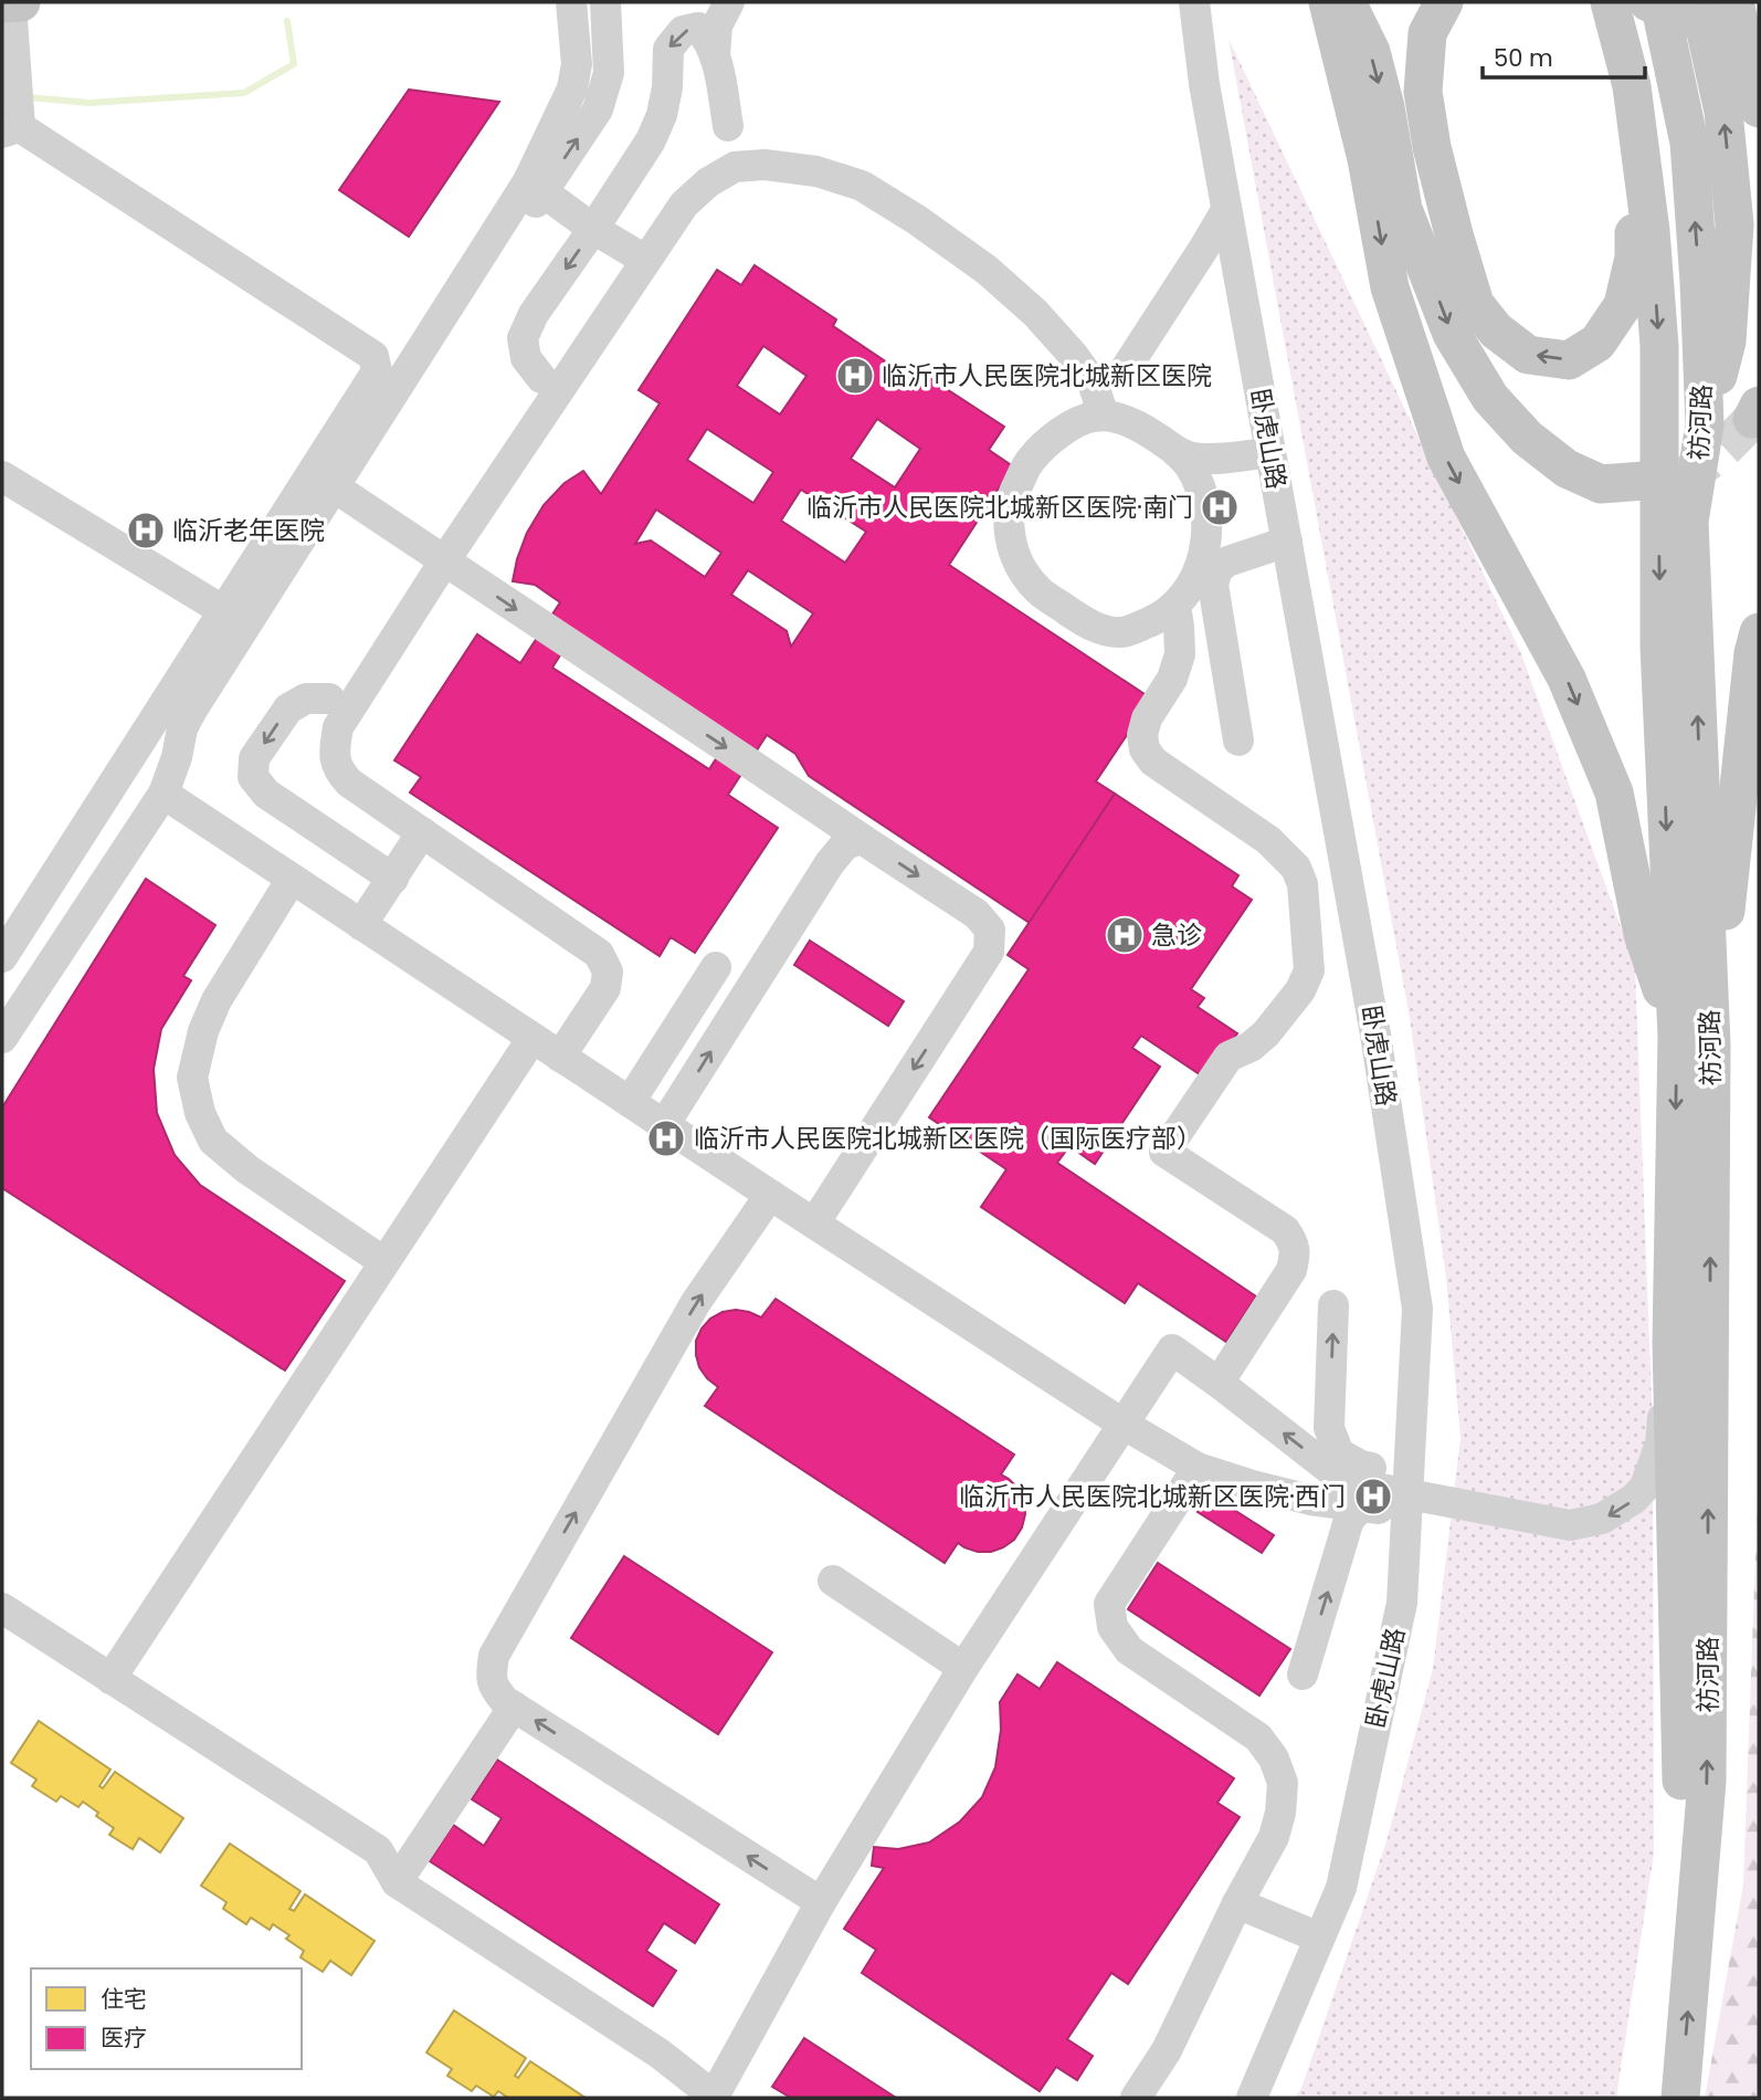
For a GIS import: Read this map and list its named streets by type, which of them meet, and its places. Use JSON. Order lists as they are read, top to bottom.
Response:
{
  "streets": {
    "main road": ["祊河路"],
    "street": ["卧虎山路"]
  },
  "places": {
    "hospital": [
      "临沂市人民医院北城新区医院",
      "临沂市人民医院北城新区医院·南门",
      "临沂老年医院",
      "急诊",
      "临沂市人民医院北城新区医院（国际医疗部）",
      "临沂市人民医院北城新区医院·西门"
    ]
  },
  "legend": ["住宅", "医疗"],
  "scale_bar": "50 m"
}
